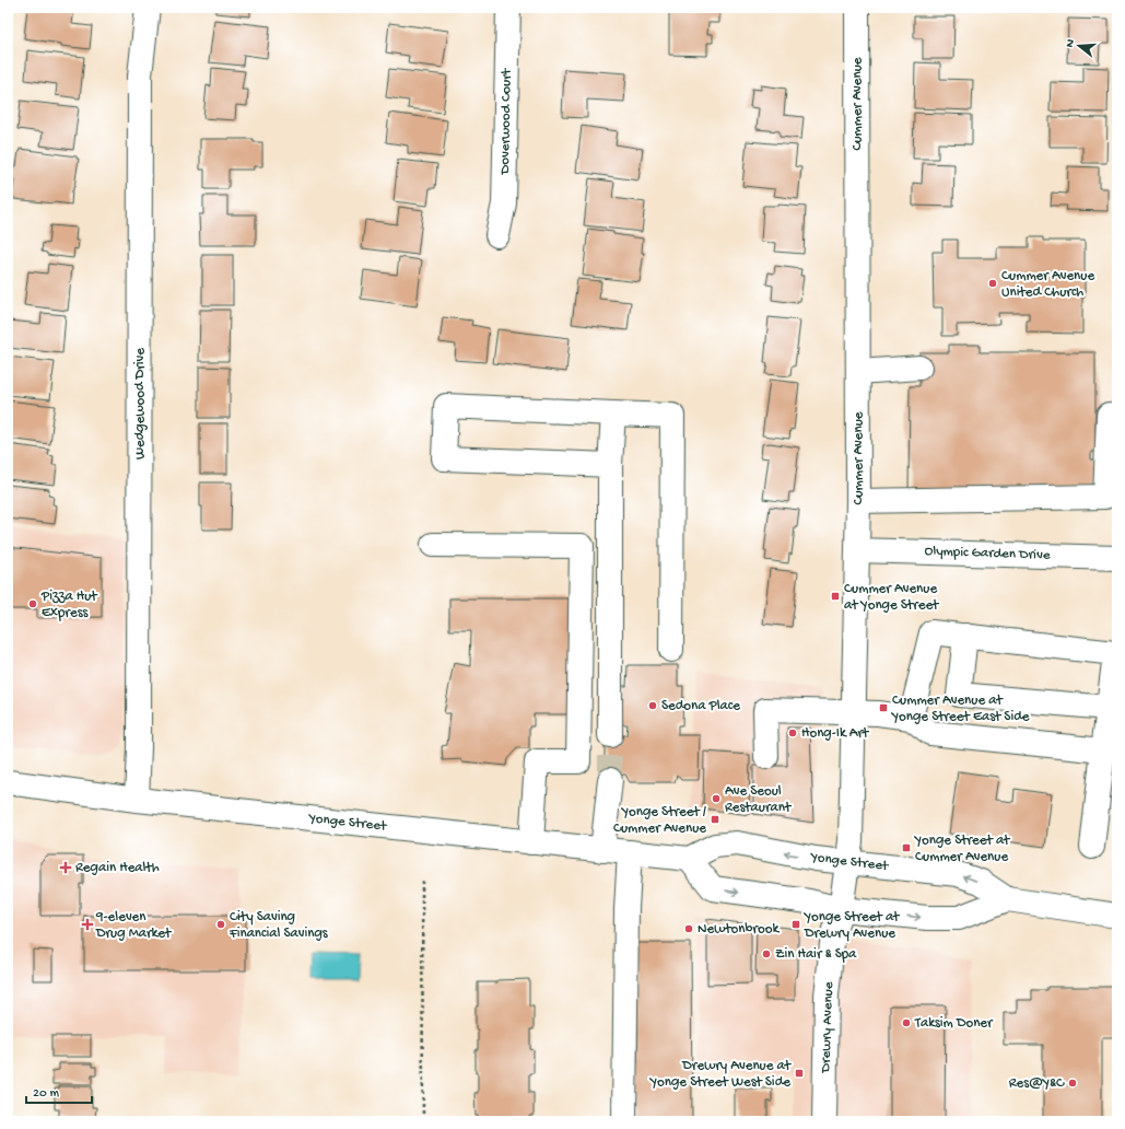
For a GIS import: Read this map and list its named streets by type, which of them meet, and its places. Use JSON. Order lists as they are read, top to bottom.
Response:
{
  "streets": {
    "street": [
      "Cummer Avenue",
      "Doverwood Court",
      "Wedgewood Drive",
      "Olympic Garden Drive",
      "Yonge Street",
      "Drewry Avenue"
    ]
  },
  "crossings": [
    ["Cummer Avenue", "Olympic Garden Drive"],
    ["Cummer Avenue", "Yonge Street"],
    ["Cummer Avenue", "Drewry Avenue"],
    ["Wedgewood Drive", "Yonge Street"],
    ["Yonge Street", "Drewry Avenue"]
  ],
  "places": {
    "other": [
      "Cummer Avenue United Church",
      "Pizza Hut Express",
      "Sedona Place",
      "Hong-Ik Art",
      "Ave Seoul Restaurant",
      "City Saving Financial Savings",
      "Newtonbrook",
      "Zin Hair & Spa",
      "Taksim Doner",
      "Res@Y&C"
    ],
    "transit": [
      "Cummer Avenue at Yonge Street",
      "Cummer Avenue at Yonge Street East Side",
      "Yonge Street / Cummer Avenue",
      "Yonge Street at Cummer Avenue",
      "Yonge Street at Drewry Avenue",
      "Drewry Avenue at Yonge Street West Side"
    ],
    "health": ["Regain Health", "9-eleven Drug Market"]
  },
  "scale_bar": "20 m",
  "north": "left"
}
